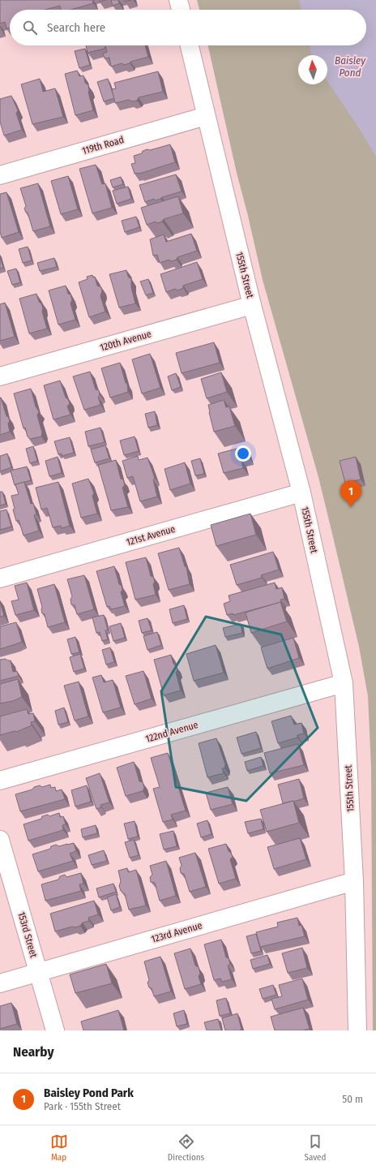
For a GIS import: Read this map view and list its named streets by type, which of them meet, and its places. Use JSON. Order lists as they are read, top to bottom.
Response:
{
  "streets": {
    "street": [
      "119th Road",
      "155th Street",
      "120th Avenue",
      "121st Avenue",
      "122nd Avenue",
      "123rd Avenue",
      "153rd Street"
    ]
  },
  "crossings": [
    ["119th Road", "155th Street"],
    ["155th Street", "120th Avenue"],
    ["155th Street", "121st Avenue"],
    ["155th Street", "122nd Avenue"],
    ["155th Street", "123rd Avenue"],
    ["123rd Avenue", "153rd Street"]
  ],
  "water": ["Baisley Pond"],
  "north": "top",
  "page": {
    "search": "Search here",
    "pins": "1",
    "heading": "Nearby",
    "list": [
      {
        "mark": "1",
        "name": "Baisley Pond Park",
        "note": "Park · 155th Street",
        "value": "50 m"
      }
    ],
    "nav": ["Map", "Directions", "Saved"]
  }
}
